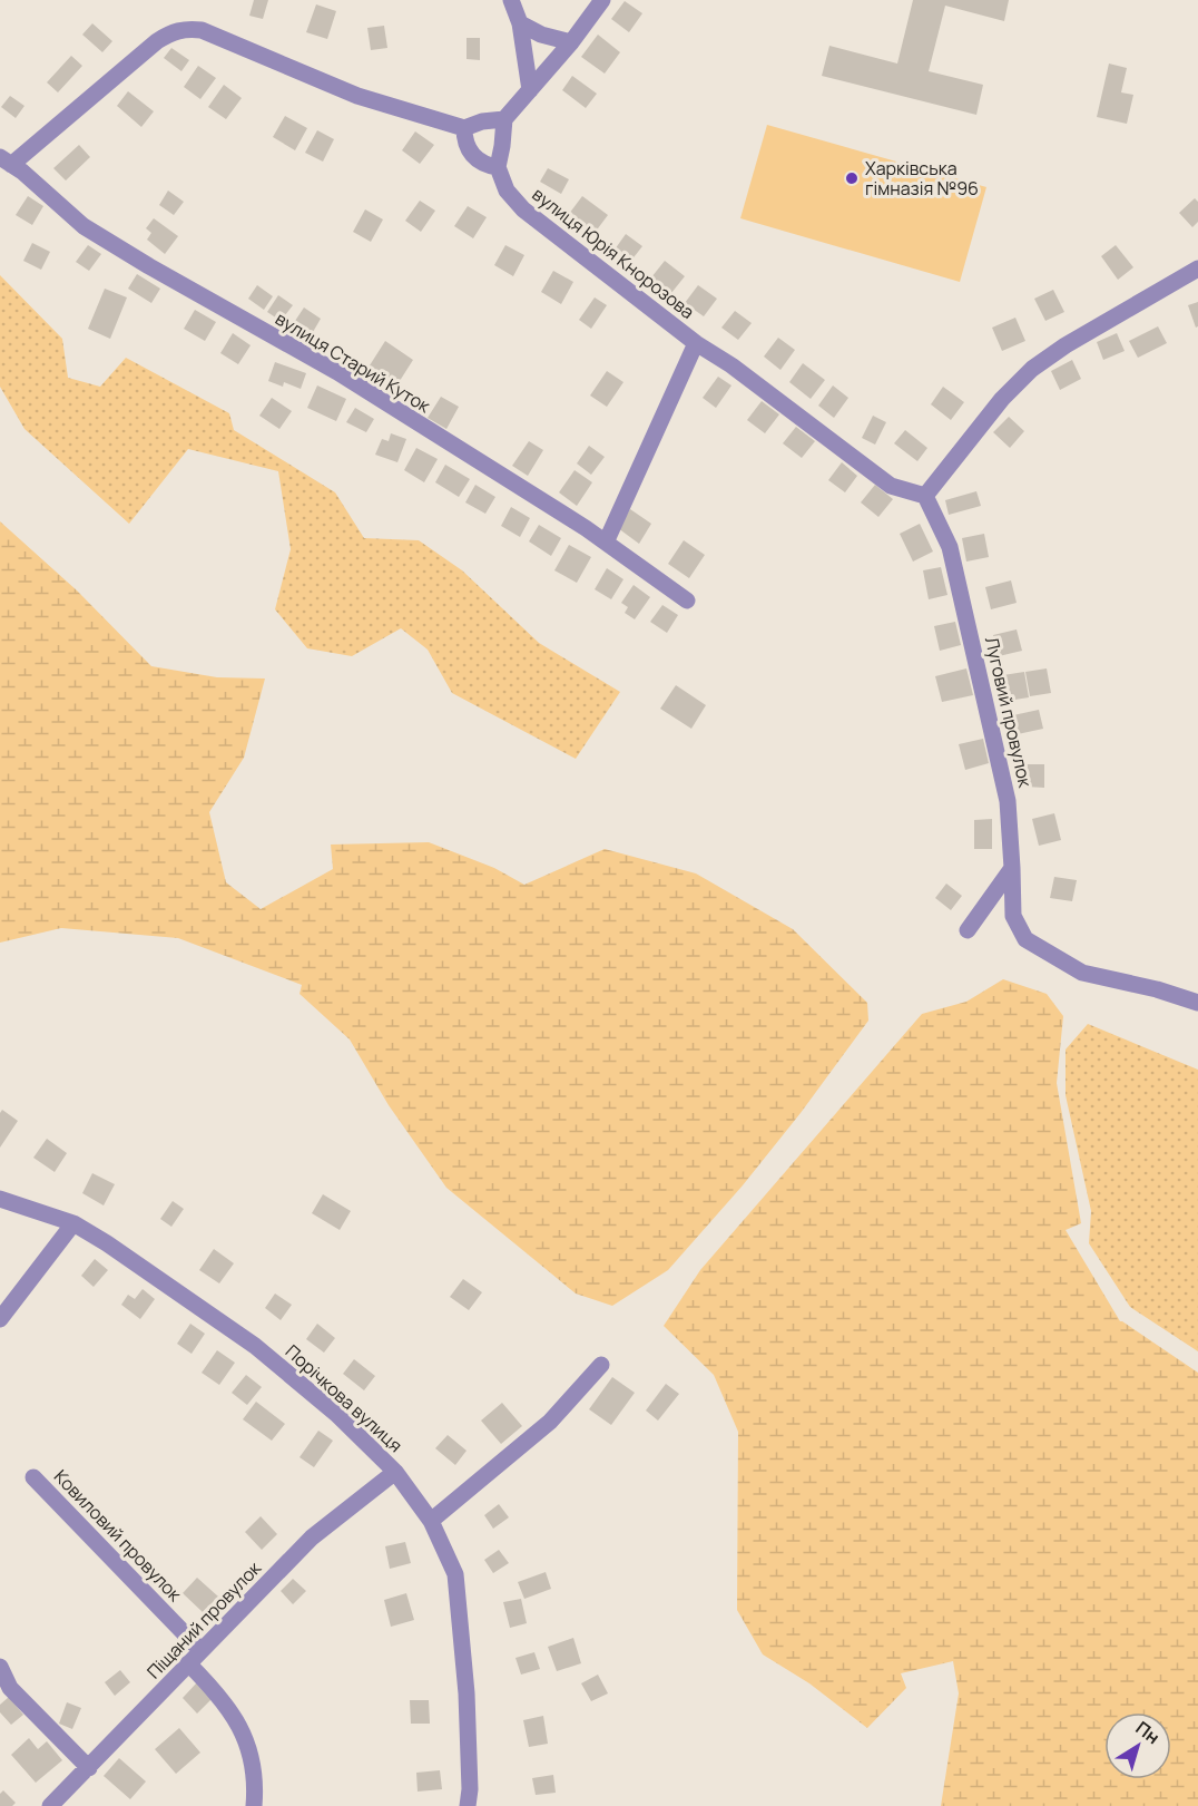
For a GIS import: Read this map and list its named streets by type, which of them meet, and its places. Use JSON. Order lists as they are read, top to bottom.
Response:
{
  "streets": {
    "street": [
      "вулиця Юрія Кнорозова",
      "вулиця Старий Куток",
      "Луговий провулок",
      "Порічкова вулиця",
      "Ковиловий провулок",
      "Піщаний провулок"
    ]
  },
  "crossings": [
    ["вулиця Юрія Кнорозова", "Луговий провулок"],
    ["Порічкова вулиця", "Піщаний провулок"],
    ["Ковиловий провулок", "Піщаний провулок"]
  ],
  "places": ["Харківська гімназія №96"],
  "north": "top right"
}
